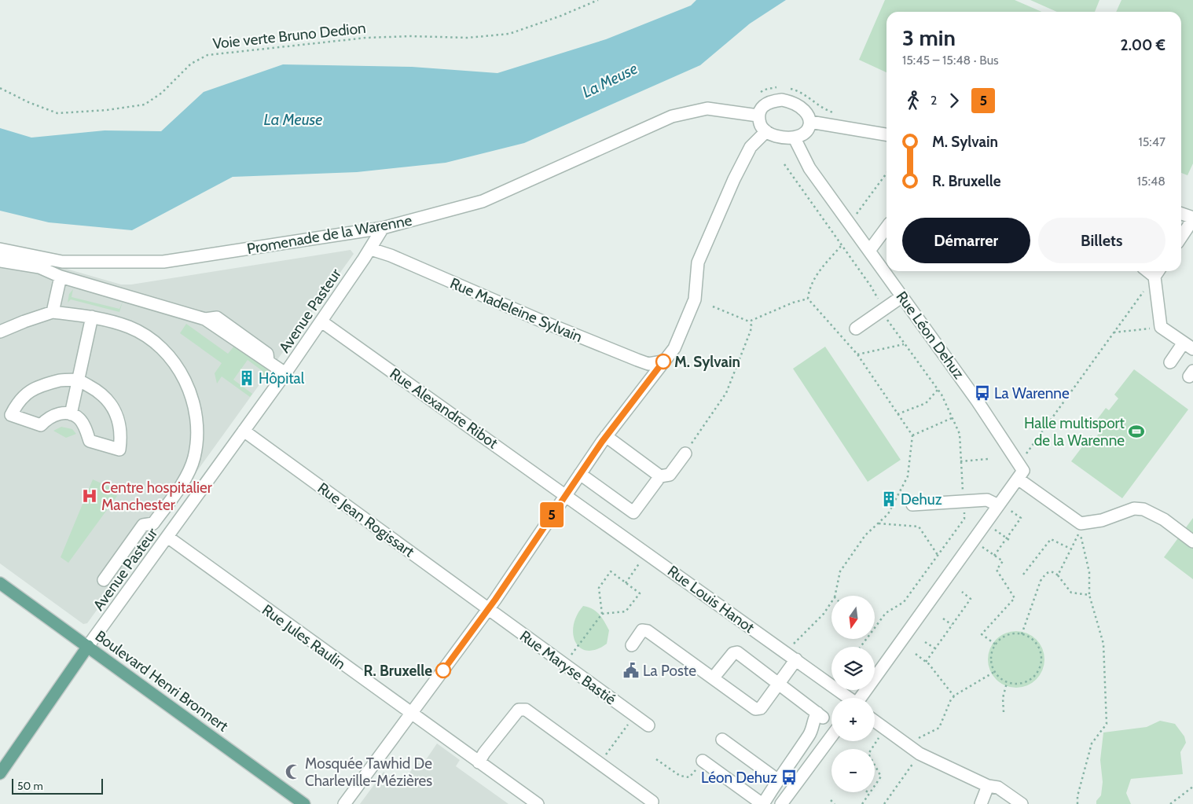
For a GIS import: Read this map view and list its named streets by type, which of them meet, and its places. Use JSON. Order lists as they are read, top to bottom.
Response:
{
  "streets": {
    "main road": ["Avenue Pasteur", "Boulevard Henri Bronnert"],
    "street": [
      "Promenade de la Warenne",
      "Rue Madeleine Sylvain",
      "Rue Léon Dehuz",
      "Rue Alexandre Ribot",
      "Rue Jean Rogissart",
      "Rue Louis Hanot",
      "Rue Jules Raulin",
      "Rue Maryse Bastié"
    ],
    "path": ["Voie verte Bruno Dedion"]
  },
  "crossings": [
    ["Promenade de la Warenne", "Avenue Pasteur"],
    ["Promenade de la Warenne", "Rue Léon Dehuz"],
    ["Rue Madeleine Sylvain", "Avenue Pasteur"],
    ["Avenue Pasteur", "Rue Alexandre Ribot"],
    ["Avenue Pasteur", "Rue Jean Rogissart"],
    ["Avenue Pasteur", "Rue Jules Raulin"],
    ["Avenue Pasteur", "Boulevard Henri Bronnert"],
    ["Rue Alexandre Ribot", "Rue Louis Hanot"],
    ["Rue Jean Rogissart", "Rue Maryse Bastié"]
  ],
  "water": ["La Meuse"],
  "places": {
    "other": ["M. Sylvain", "R. Bruxelle"],
    "building": ["Hôpital", "Dehuz"],
    "bus stop": ["La Warenne", "Léon Dehuz"],
    "sports": ["Halle multisport de la Warenne"],
    "hospital": ["Centre hospitalier Manchester"],
    "public building": ["La Poste"],
    "mosque": ["Mosquée Tawhid De Charleville-Mézières"]
  },
  "lines": ["bus line 5"],
  "scale_bar": "50 m",
  "north": "bottom",
  "page": {
    "on_map": "5",
    "heading": ["3 min", "15:45 – 15:48 · Bus", "2.00 €"],
    "legs": ["2", "5"],
    "list": [
      {
        "name": "M. Sylvain",
        "value": "15:47"
      },
      {
        "name": "R. Bruxelle",
        "value": "15:48"
      }
    ],
    "buttons": ["Démarrer", "Billets"],
    "map_buttons": ["+", "−"],
    "scale": "50 m"
  }
}
